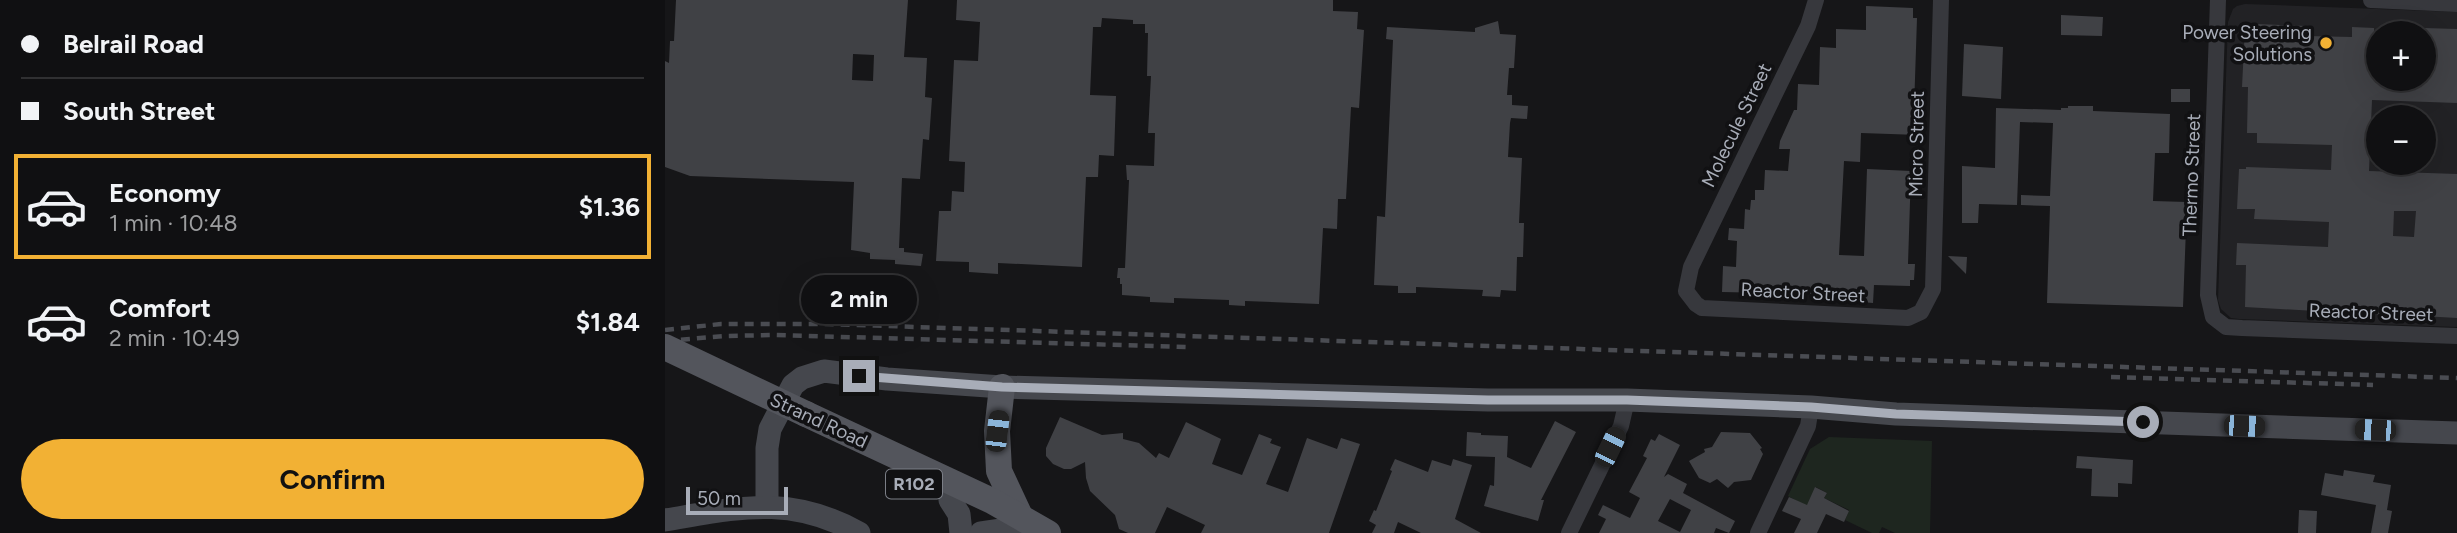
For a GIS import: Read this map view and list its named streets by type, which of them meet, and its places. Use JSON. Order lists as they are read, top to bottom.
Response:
{
  "streets": {
    "main road": ["Strand Road", "R102"],
    "street": [
      "Molecule Street",
      "Micro Street",
      "Thermo Street",
      "Reactor Street"
    ]
  },
  "crossings": [
    ["Molecule Street", "Reactor Street"],
    ["Micro Street", "Reactor Street"],
    ["Thermo Street", "Reactor Street"]
  ],
  "places": ["Power Steering Solutions"],
  "scale_bar": "50 m",
  "page": {
    "banner": ["Belrail Road", "South Street"],
    "map_buttons": ["+", "−"],
    "list": [
      {
        "name": "Economy",
        "note": "1 min · 10:48",
        "value": "$1.36"
      },
      {
        "name": "Comfort",
        "note": "2 min · 10:49",
        "value": "$1.84"
      }
    ],
    "bubble": "2 min",
    "buttons": "Confirm",
    "scale": "50 m"
  }
}
